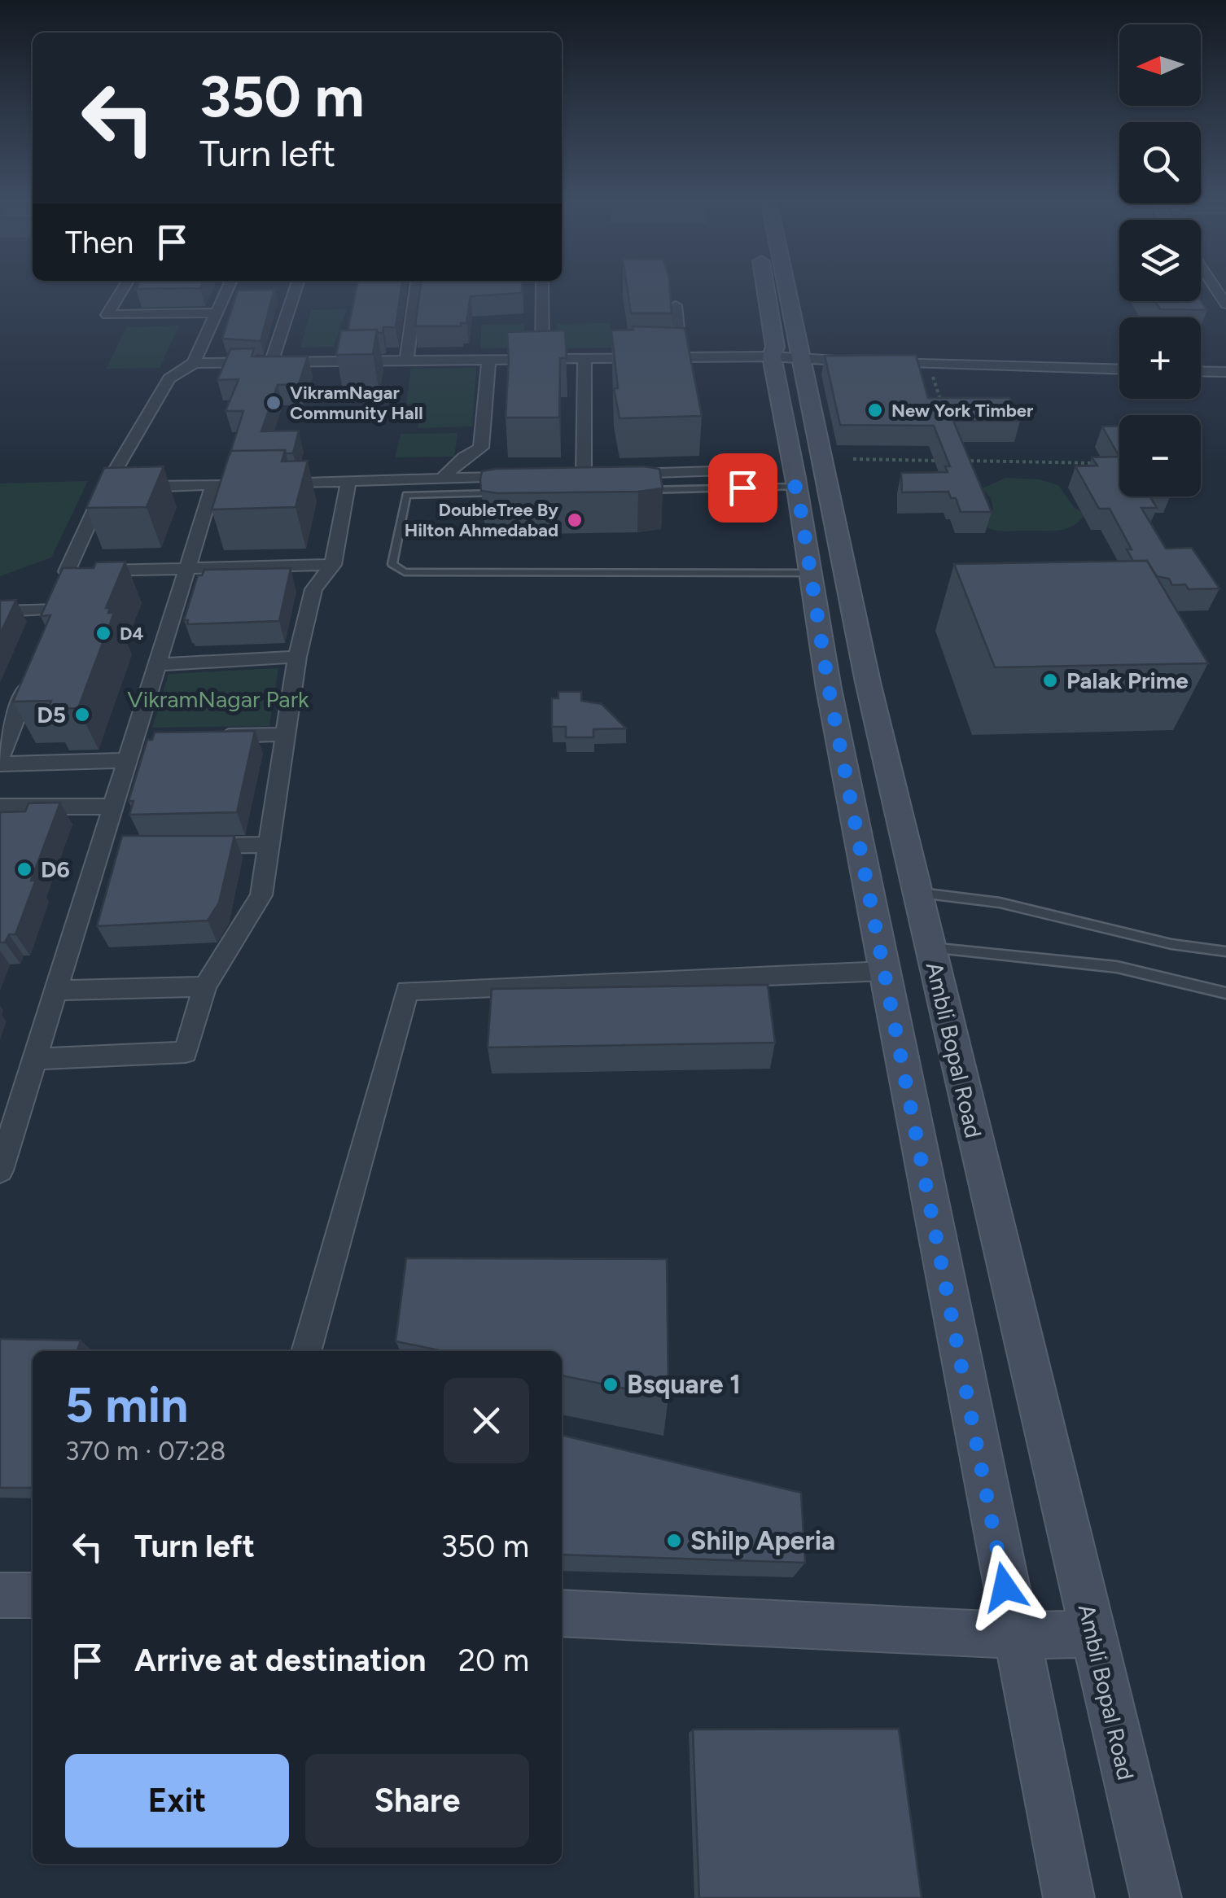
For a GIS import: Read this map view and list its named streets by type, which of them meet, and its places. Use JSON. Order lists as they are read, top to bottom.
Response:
{
  "streets": {
    "street": ["Ambli Bopal Road"]
  },
  "parks": ["VikramNagar Park"],
  "places": [
    "VikramNagar Community Hall",
    "New York Timber",
    "DoubleTree By Hilton Ahmedabad",
    "D4",
    "Palak Prime",
    "D5",
    "D6",
    "Bsquare 1",
    "Shilp Aperia"
  ],
  "north": "left",
  "page": {
    "map_buttons": ["+", "−"],
    "turn": ["350 m", "Turn left"],
    "then": "Then",
    "heading": ["5 min", "370 m · 07:28"],
    "list": [
      {
        "name": "Turn left",
        "value": "350 m"
      },
      {
        "name": "Arrive at destination",
        "value": "20 m"
      }
    ],
    "buttons": ["Exit", "Share"]
  }
}
